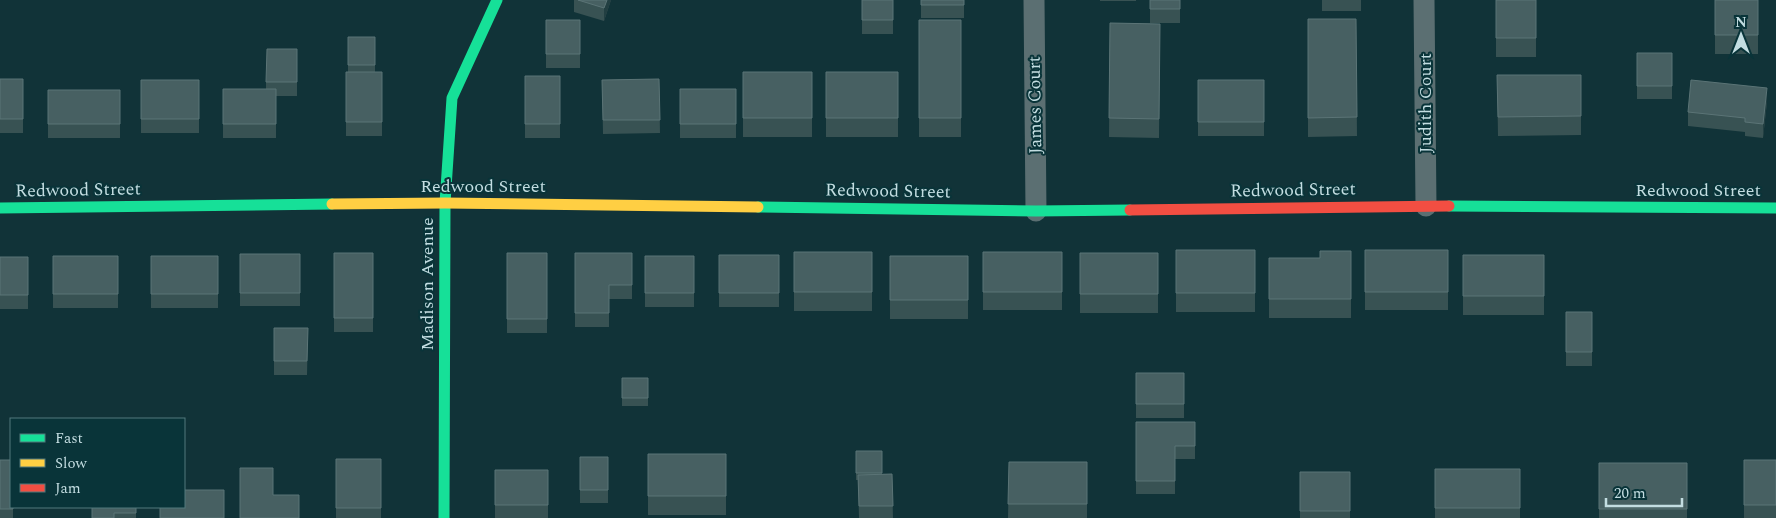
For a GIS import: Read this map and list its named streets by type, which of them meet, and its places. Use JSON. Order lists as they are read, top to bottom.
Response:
{
  "streets": {
    "street": [
      "Judith Court",
      "James Court",
      "Redwood Street",
      "Madison Avenue"
    ]
  },
  "crossings": [
    ["Judith Court", "Redwood Street"],
    ["James Court", "Redwood Street"],
    ["Redwood Street", "Madison Avenue"]
  ],
  "legend": ["Fast", "Slow", "Jam"],
  "scale_bar": "20 m",
  "north": "top"
}
